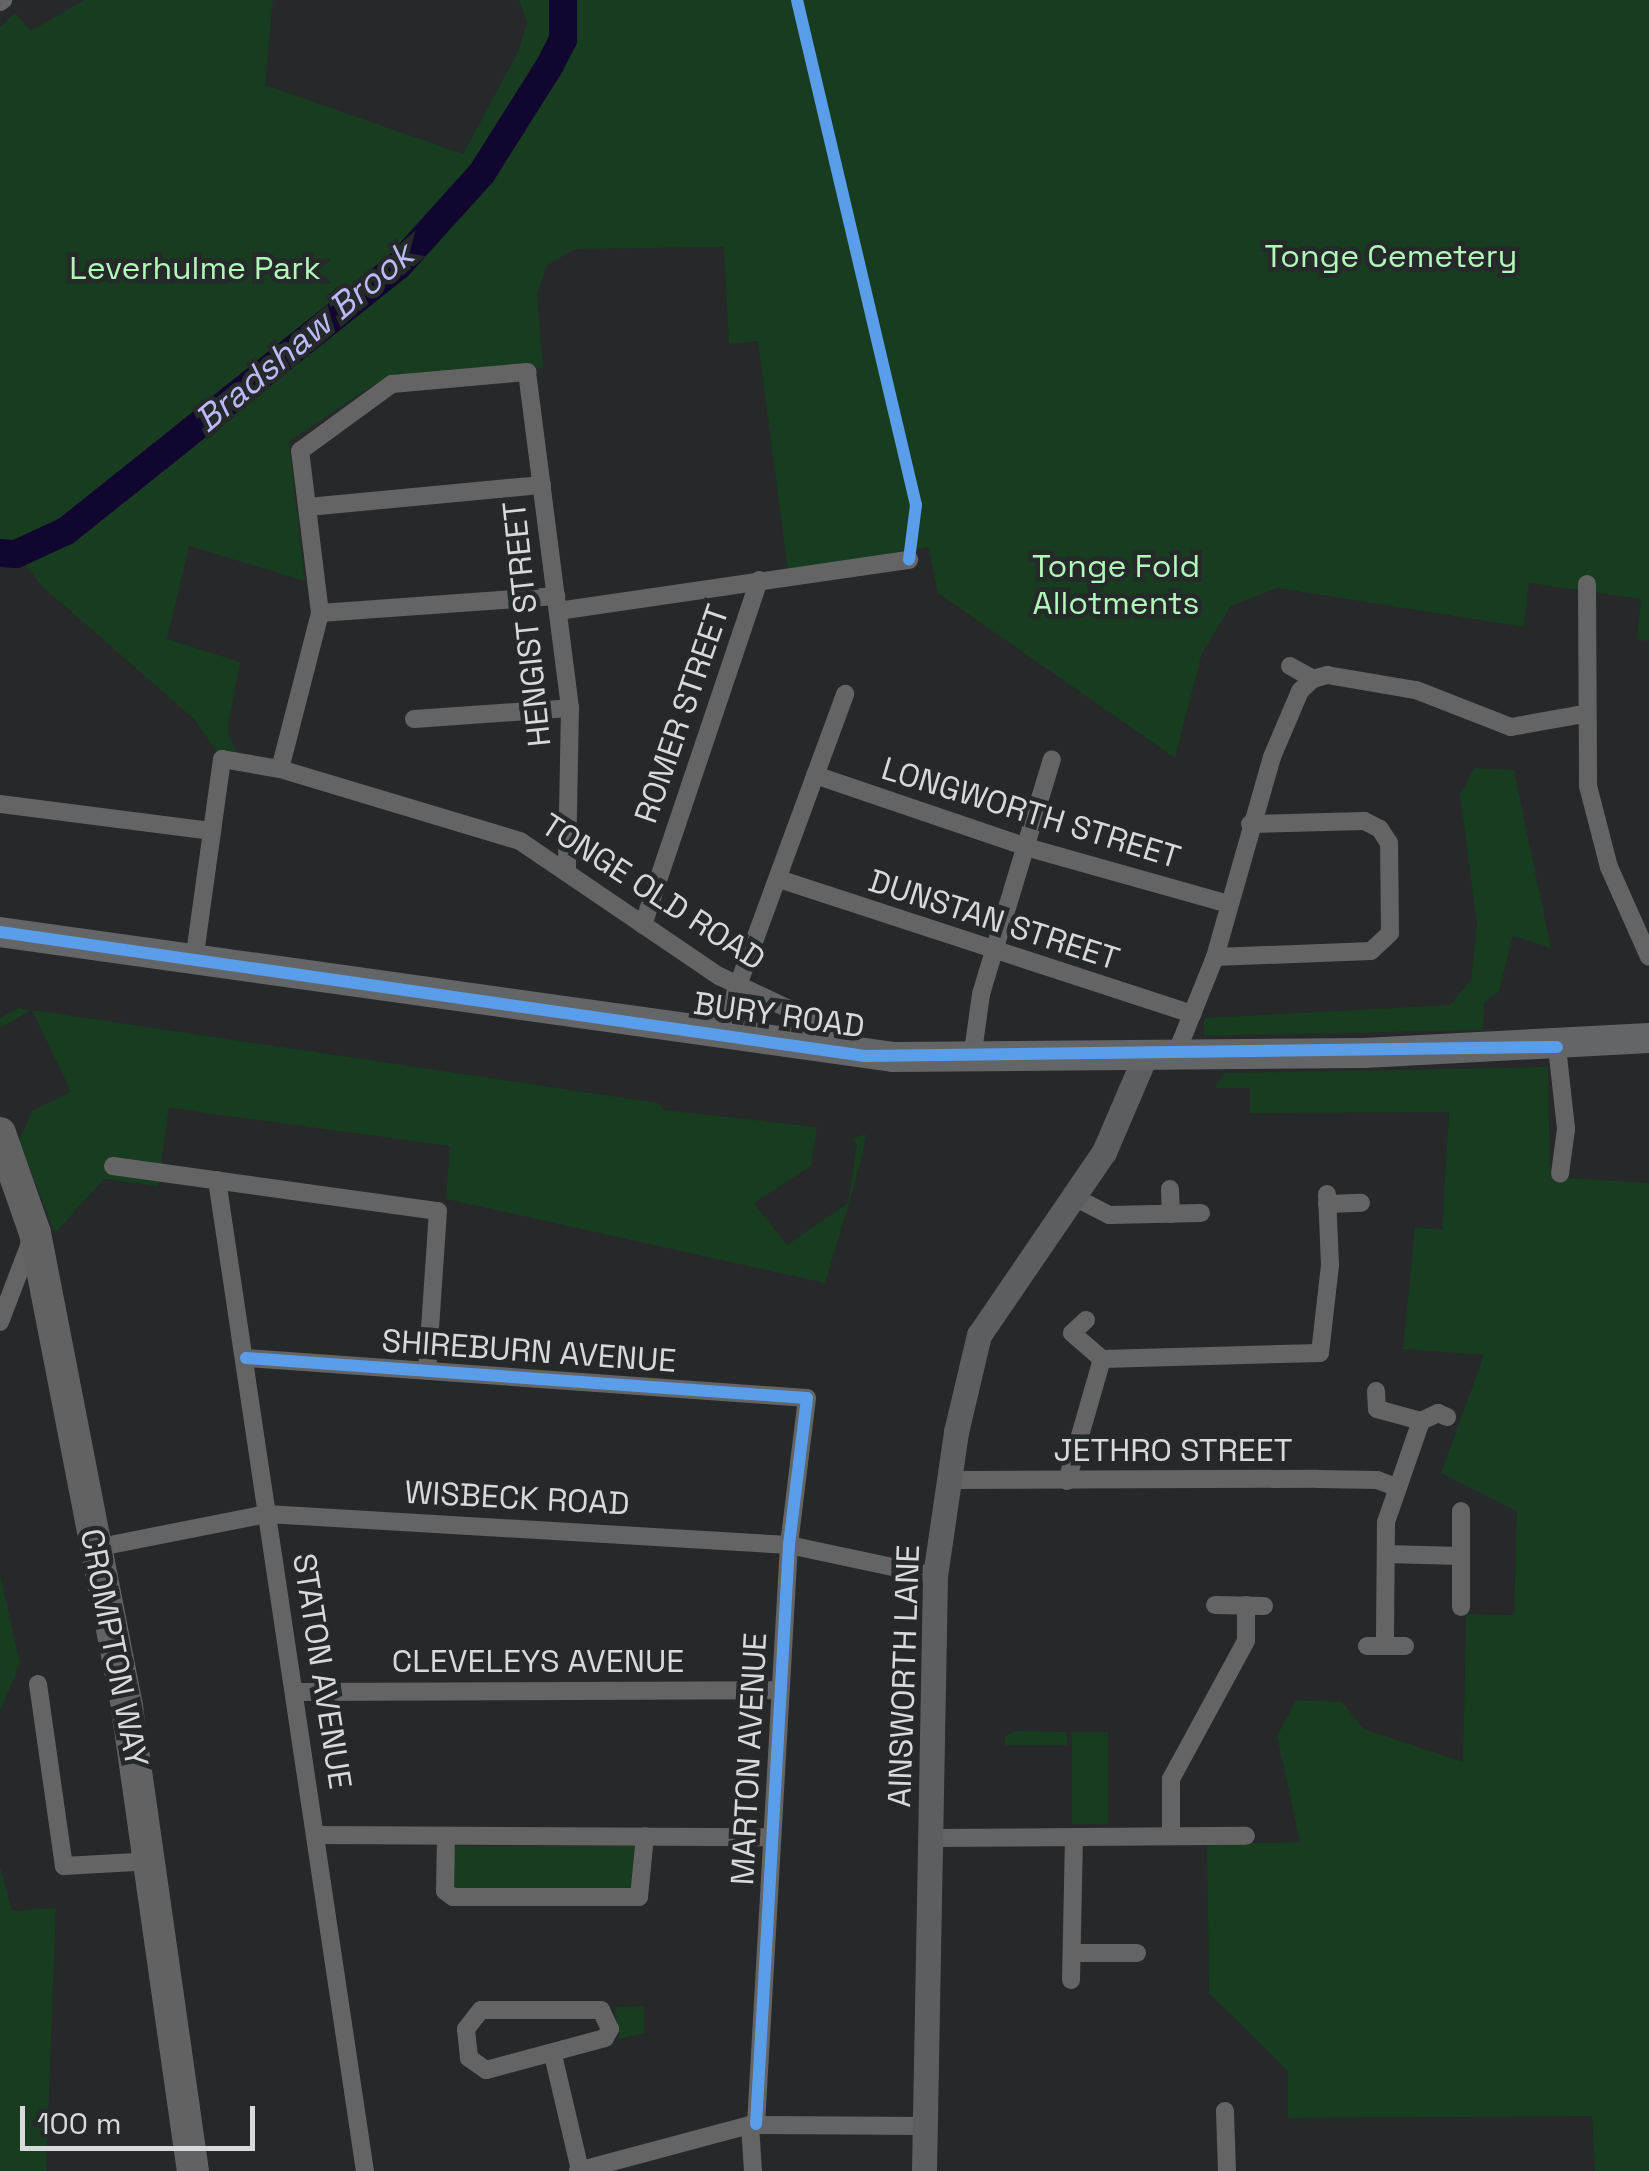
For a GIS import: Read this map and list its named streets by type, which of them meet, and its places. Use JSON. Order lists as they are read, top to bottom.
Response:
{
  "streets": {
    "highway": ["CROMPTON WAY"],
    "main road": ["BURY ROAD", "AINSWORTH LANE"],
    "street": [
      "HENGIST STREET",
      "ROMER STREET",
      "LONGWORTH STREET",
      "TONGE OLD ROAD",
      "DUNSTAN STREET",
      "SHIREBURN AVENUE",
      "JETHRO STREET",
      "WISBECK ROAD",
      "CLEVELEYS AVENUE",
      "STATON AVENUE",
      "MARTON AVENUE"
    ]
  },
  "crossings": [
    ["HENGIST STREET", "TONGE OLD ROAD"],
    ["ROMER STREET", "TONGE OLD ROAD"],
    ["TONGE OLD ROAD", "BURY ROAD"],
    ["BURY ROAD", "AINSWORTH LANE"],
    ["SHIREBURN AVENUE", "STATON AVENUE"],
    ["SHIREBURN AVENUE", "MARTON AVENUE"],
    ["JETHRO STREET", "AINSWORTH LANE"],
    ["WISBECK ROAD", "CROMPTON WAY"],
    ["WISBECK ROAD", "STATON AVENUE"],
    ["WISBECK ROAD", "AINSWORTH LANE"],
    ["WISBECK ROAD", "MARTON AVENUE"],
    ["CLEVELEYS AVENUE", "STATON AVENUE"],
    ["CLEVELEYS AVENUE", "MARTON AVENUE"]
  ],
  "water": ["Bradshaw Brook"],
  "parks": ["Tonge Cemetery", "Leverhulme Park", "Tonge Fold Allotments"],
  "scale_bar": "100 m"
}
